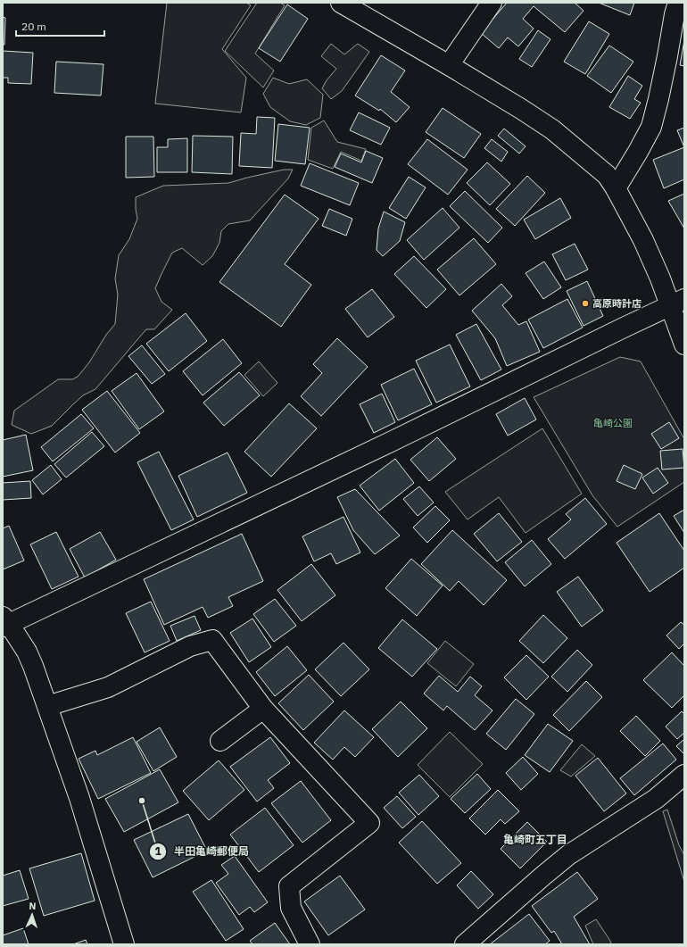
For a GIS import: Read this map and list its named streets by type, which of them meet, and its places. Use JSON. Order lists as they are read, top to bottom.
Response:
{
  "districts": ["亀崎町五丁目"],
  "parks": ["亀崎公園"],
  "places": ["高原時計店", "半田亀崎郵便局"],
  "scale_bar": "20 m",
  "north": "top"
}
